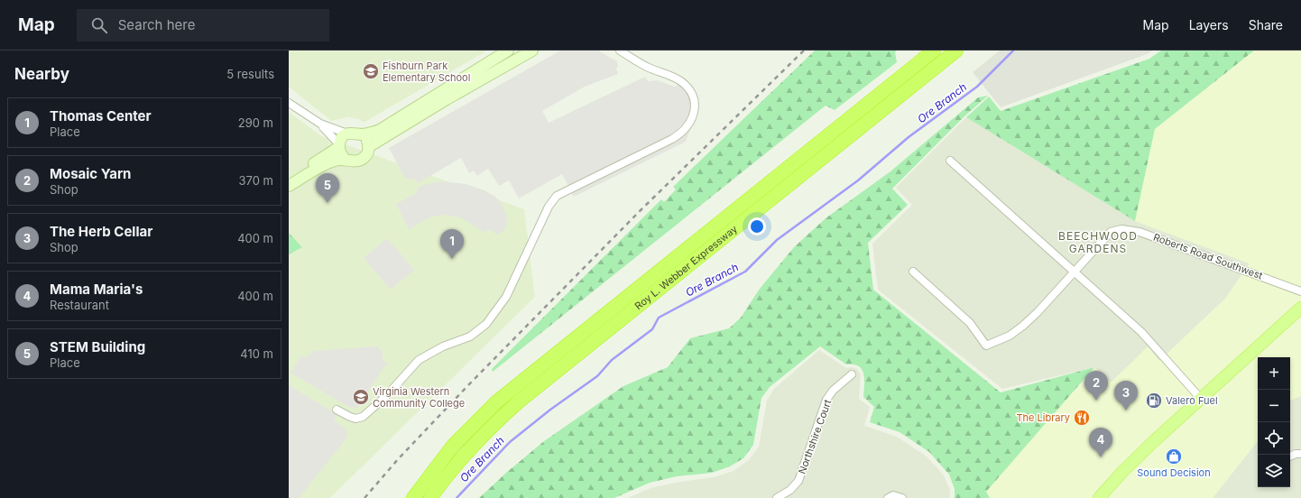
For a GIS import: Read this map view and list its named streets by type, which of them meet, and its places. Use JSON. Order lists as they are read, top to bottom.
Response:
{
  "streets": {
    "highway": ["Roy L. Webber Expressway"],
    "street": ["Roberts Road Southwest", "Northshire Court"]
  },
  "districts": ["BEECHWOOD GARDENS"],
  "water": ["Ore Branch"],
  "places": {
    "school or university": ["Fishburn Park Elementary School", "Virginia Western Community College"],
    "fuel station": ["Valero Fuel"],
    "restaurant": ["The Library"],
    "shop": ["Sound Decision"]
  },
  "page": {
    "header": "Map",
    "search": "Search here",
    "nav": ["Map", "Layers", "Share"],
    "heading": ["Nearby", "5 results"],
    "list": [
      {
        "mark": "1",
        "name": "Thomas Center",
        "note": "Place",
        "value": "290 m"
      },
      {
        "mark": "2",
        "name": "Mosaic Yarn",
        "note": "Shop",
        "value": "370 m"
      },
      {
        "mark": "3",
        "name": "The Herb Cellar",
        "note": "Shop",
        "value": "400 m"
      },
      {
        "mark": "4",
        "name": "Mama Maria's",
        "note": "Restaurant",
        "value": "400 m"
      },
      {
        "mark": "5",
        "name": "STEM Building",
        "note": "Place",
        "value": "410 m"
      }
    ],
    "pins": [
      "5",
      "1",
      "2",
      "3",
      "4"
    ],
    "map_buttons": ["+", "−"]
  }
}
